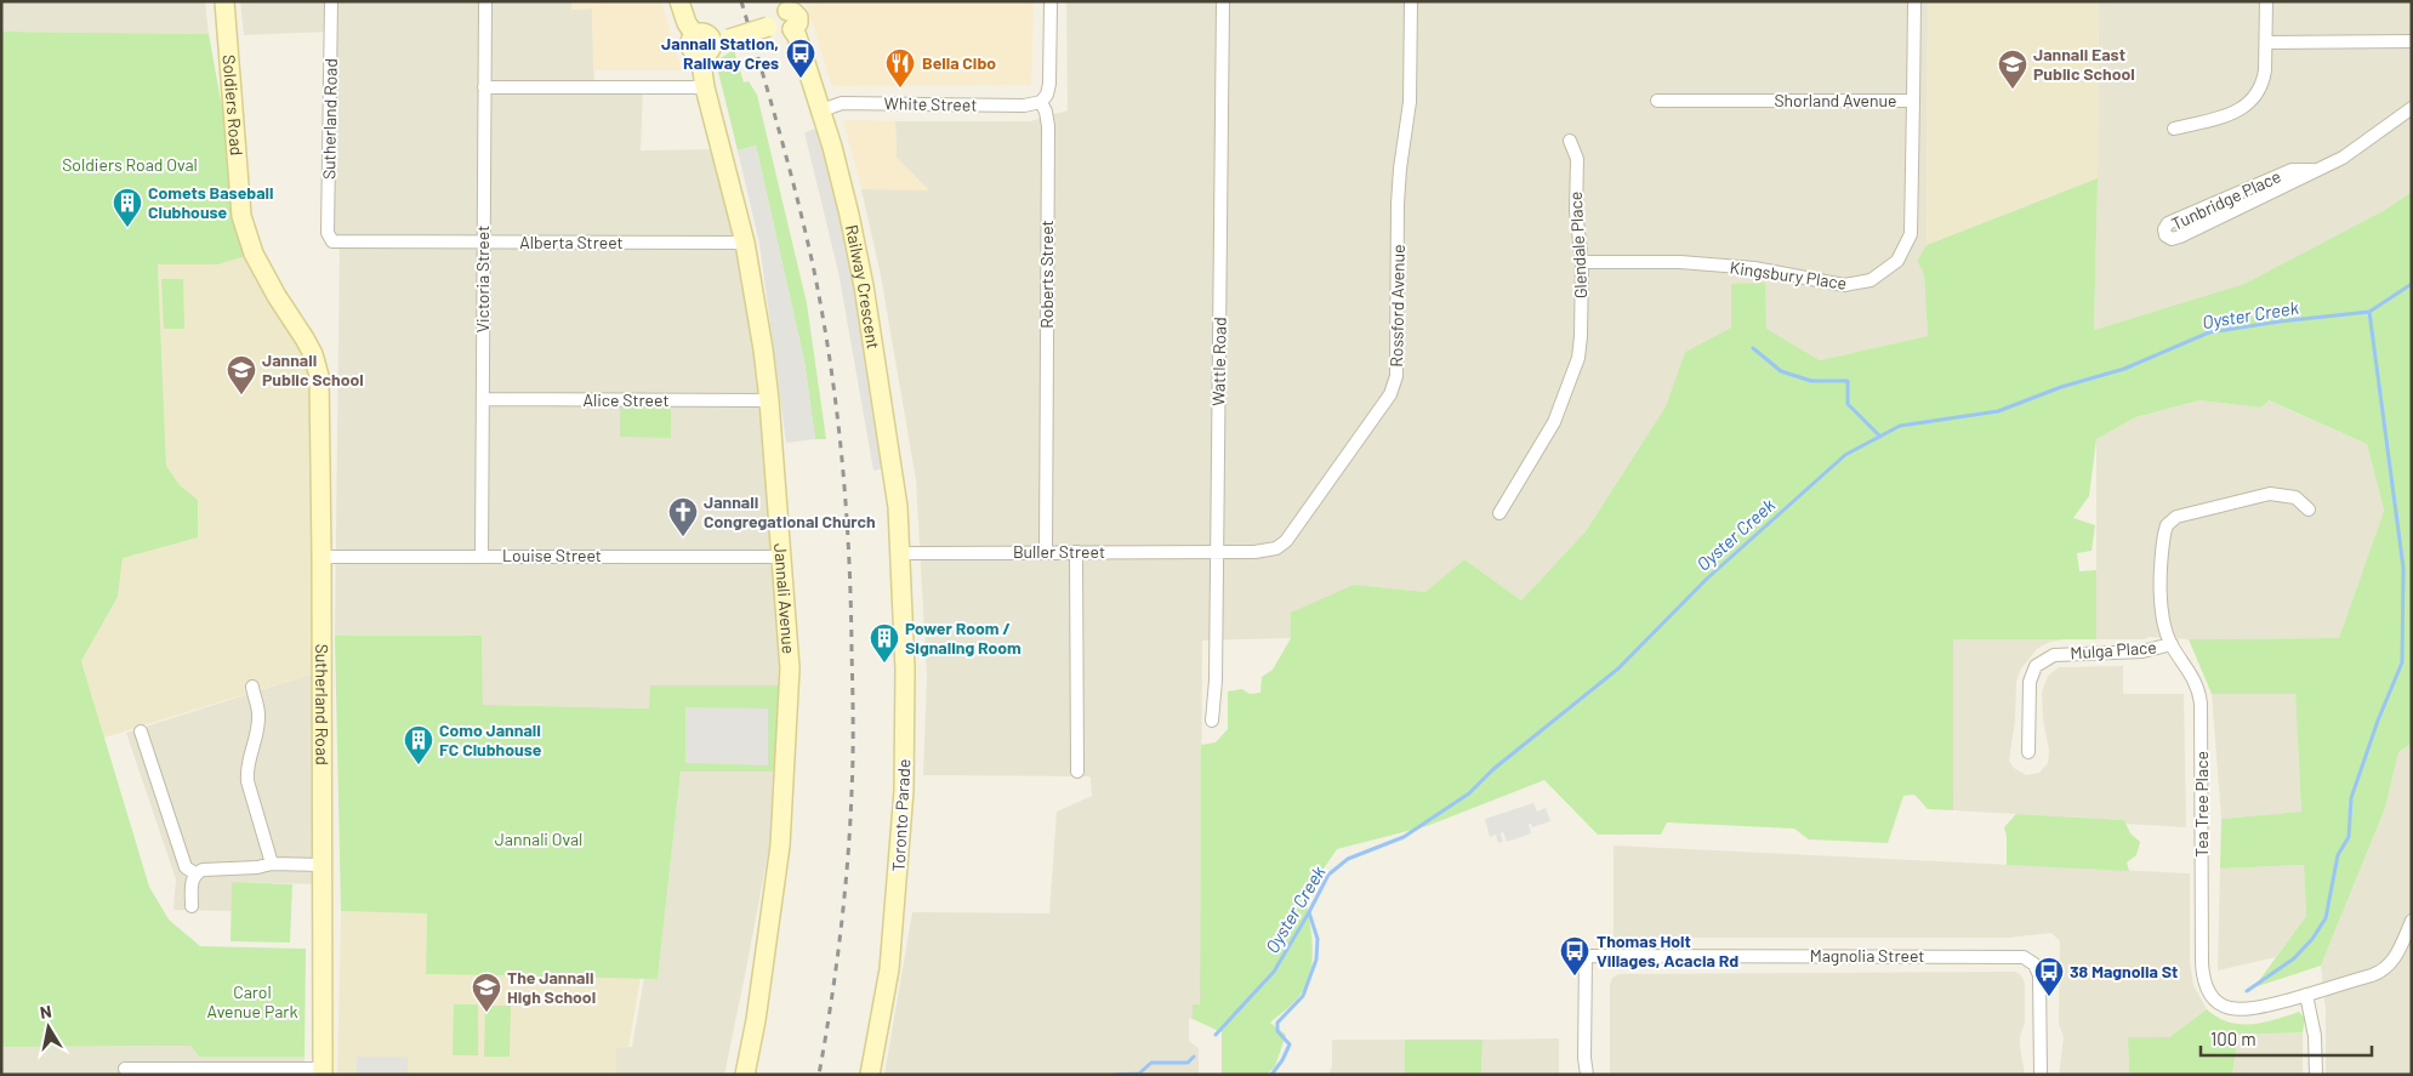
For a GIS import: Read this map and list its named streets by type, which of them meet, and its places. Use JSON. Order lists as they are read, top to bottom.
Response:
{
  "streets": {
    "street": [
      "Shorland Avenue",
      "White Street",
      "Soldiers Road",
      "Sutherland Road",
      "Tunbridge Place",
      "Alberta Street",
      "Glendale Place",
      "Roberts Street",
      "Kingsbury Place",
      "Victoria Street",
      "Railway Crescent",
      "Rossford Avenue",
      "Wattle Road",
      "Alice Street",
      "Buller Street",
      "Louise Street",
      "Jannali Avenue",
      "Mulga Place",
      "Tea Tree Place",
      "Toronto Parade",
      "Magnolia Street"
    ]
  },
  "crossings": [
    ["Shorland Avenue", "Kingsbury Place"],
    ["White Street", "Roberts Street"],
    ["White Street", "Railway Crescent"],
    ["Soldiers Road", "Sutherland Road"],
    ["Sutherland Road", "Alberta Street"],
    ["Sutherland Road", "Louise Street"],
    ["Alberta Street", "Victoria Street"],
    ["Alberta Street", "Jannali Avenue"],
    ["Glendale Place", "Kingsbury Place"],
    ["Roberts Street", "Buller Street"],
    ["Victoria Street", "Alice Street"],
    ["Victoria Street", "Louise Street"],
    ["Railway Crescent", "Buller Street"],
    ["Railway Crescent", "Jannali Avenue"],
    ["Railway Crescent", "Toronto Parade"],
    ["Rossford Avenue", "Wattle Road"],
    ["Rossford Avenue", "Buller Street"],
    ["Wattle Road", "Buller Street"],
    ["Alice Street", "Jannali Avenue"],
    ["Buller Street", "Toronto Parade"],
    ["Louise Street", "Jannali Avenue"],
    ["Mulga Place", "Tea Tree Place"]
  ],
  "water": ["Oyster Creek"],
  "parks": ["Soldiers Road Oval", "Jannali Oval", "Carol Avenue Park"],
  "places": {
    "bus stop": ["Jannali Station, Railway Cres", "Thomas Holt Villages, Acacia Rd", "38 Magnolia St"],
    "restaurant": ["Bella Cibo"],
    "school or university": ["Jannali East Public School", "Jannali Public School", "The Jannali High School"],
    "building": ["Comets Baseball Clubhouse", "Power Room / Signaling Room", "Como Jannali FC Clubhouse"],
    "church": ["Jannali Congregational Church"]
  },
  "scale_bar": "100 m",
  "north": "top"
}
